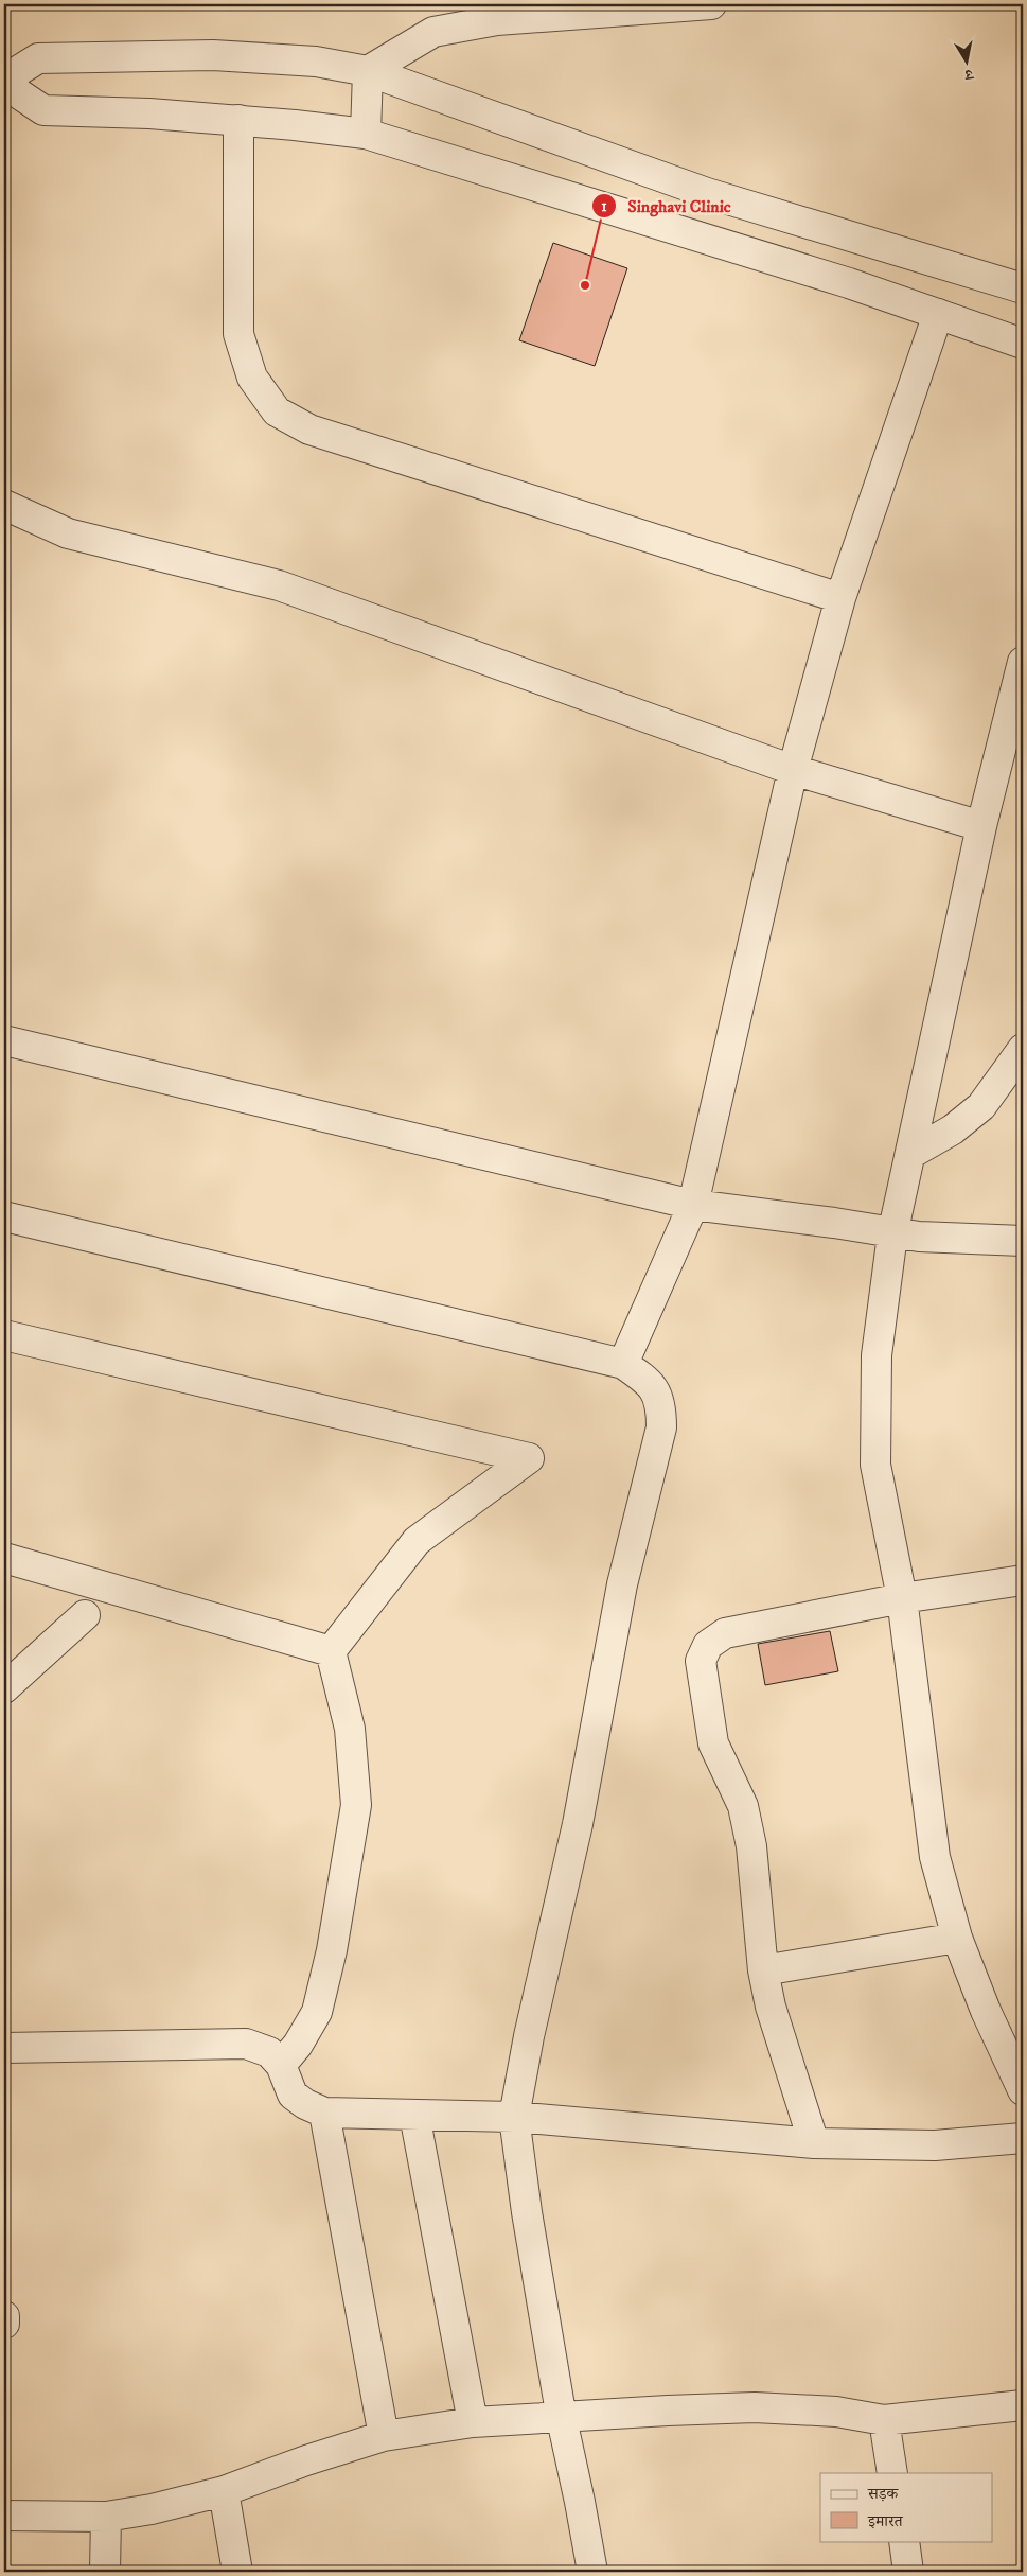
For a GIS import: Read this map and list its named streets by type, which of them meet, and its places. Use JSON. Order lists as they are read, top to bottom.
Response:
{
  "places": ["Singhavi Clinic"],
  "legend": ["सड़क", "इमारत"],
  "north": "bottom"
}
